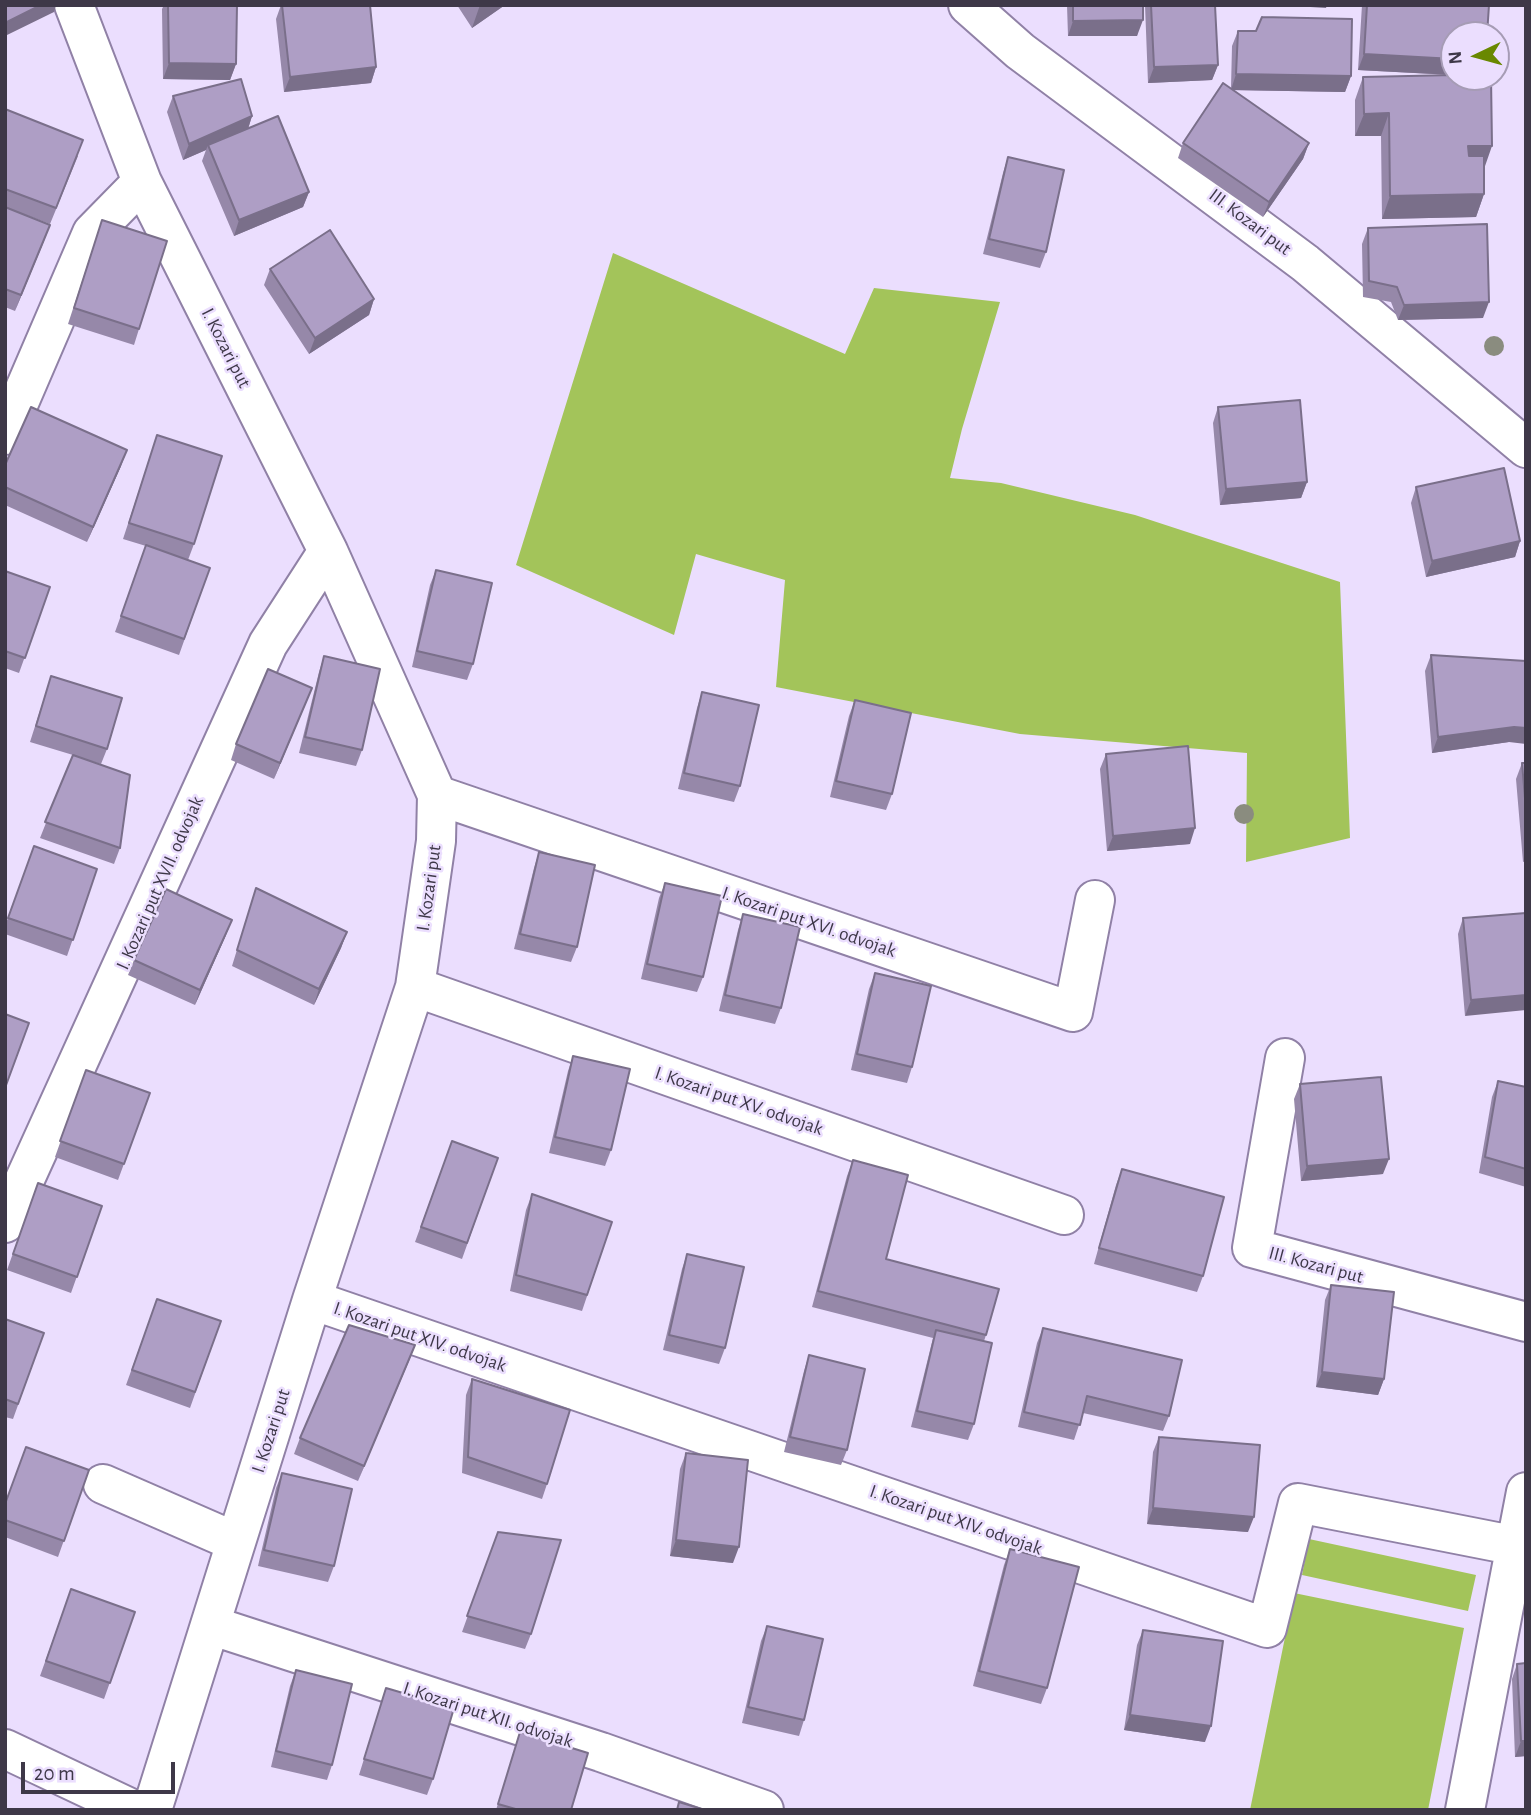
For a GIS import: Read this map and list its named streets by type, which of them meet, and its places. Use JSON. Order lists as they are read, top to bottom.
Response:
{
  "streets": {
    "street": [
      "III. Kozari put",
      "I. Kozari put",
      "I. Kozari put XVII. odvojak",
      "I. Kozari put XVI. odvojak",
      "I. Kozari put XV. odvojak",
      "I. Kozari put XIV. odvojak",
      "I. Kozari put XII. odvojak"
    ]
  },
  "crossings": [
    ["I. Kozari put", "I. Kozari put XVII. odvojak"],
    ["I. Kozari put", "I. Kozari put XVI. odvojak"],
    ["I. Kozari put", "I. Kozari put XV. odvojak"],
    ["I. Kozari put", "I. Kozari put XIV. odvojak"],
    ["I. Kozari put", "I. Kozari put XII. odvojak"]
  ],
  "scale_bar": "20 m",
  "north": "left"
}
